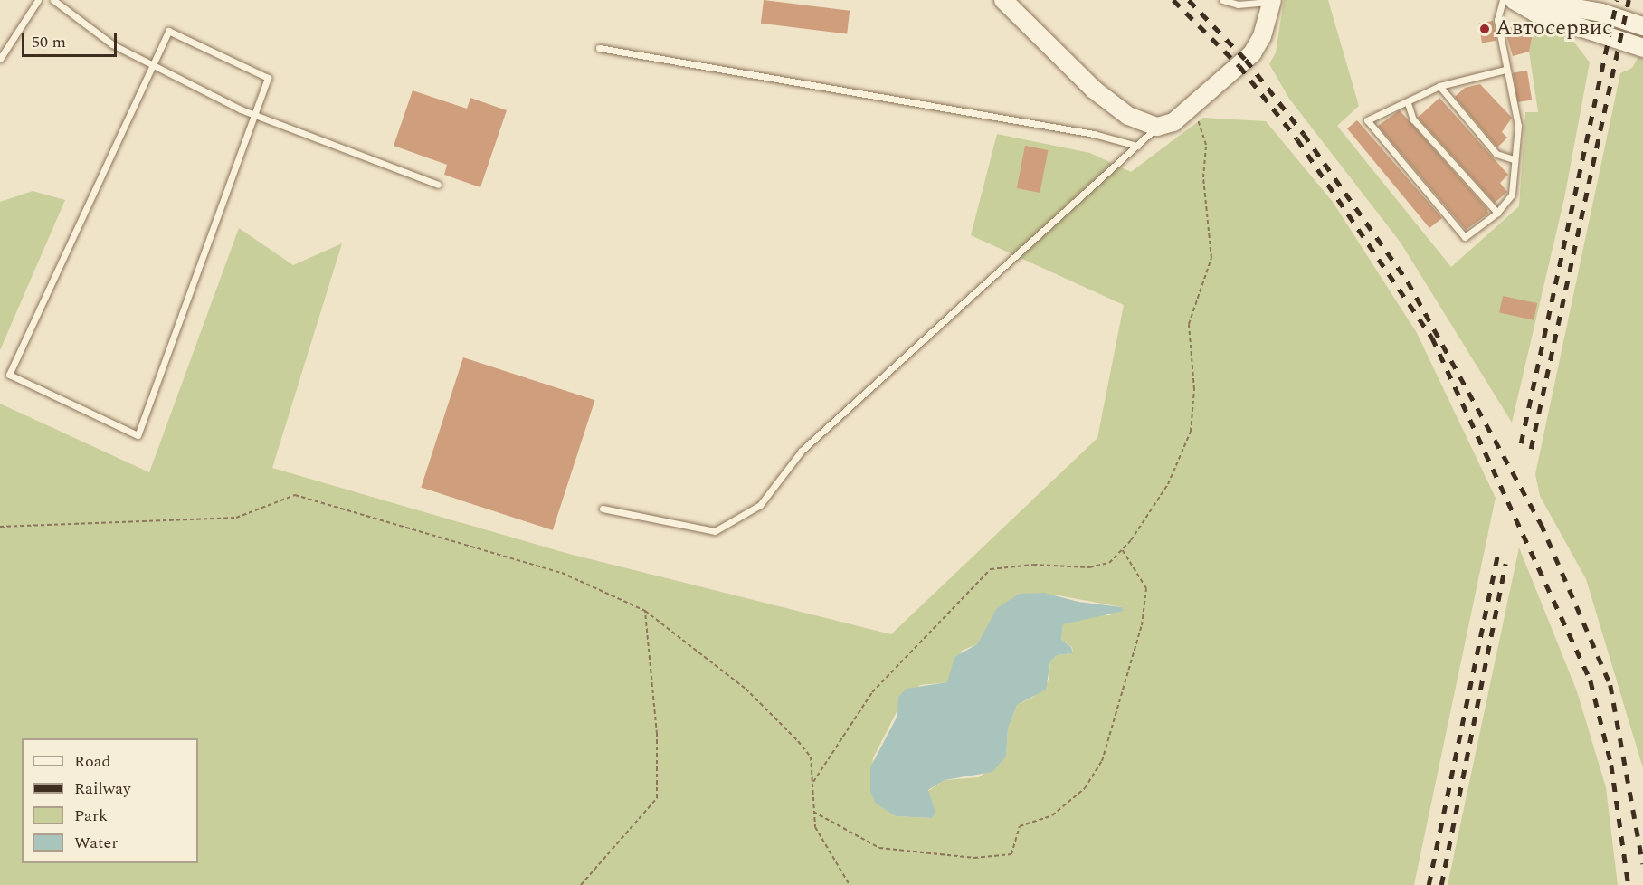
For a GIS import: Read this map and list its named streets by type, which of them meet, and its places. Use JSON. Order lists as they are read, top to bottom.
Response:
{
  "places": ["Автосервис"],
  "legend": [
    "Road",
    "Railway",
    "Park",
    "Water"
  ],
  "scale_bar": "50 m"
}
